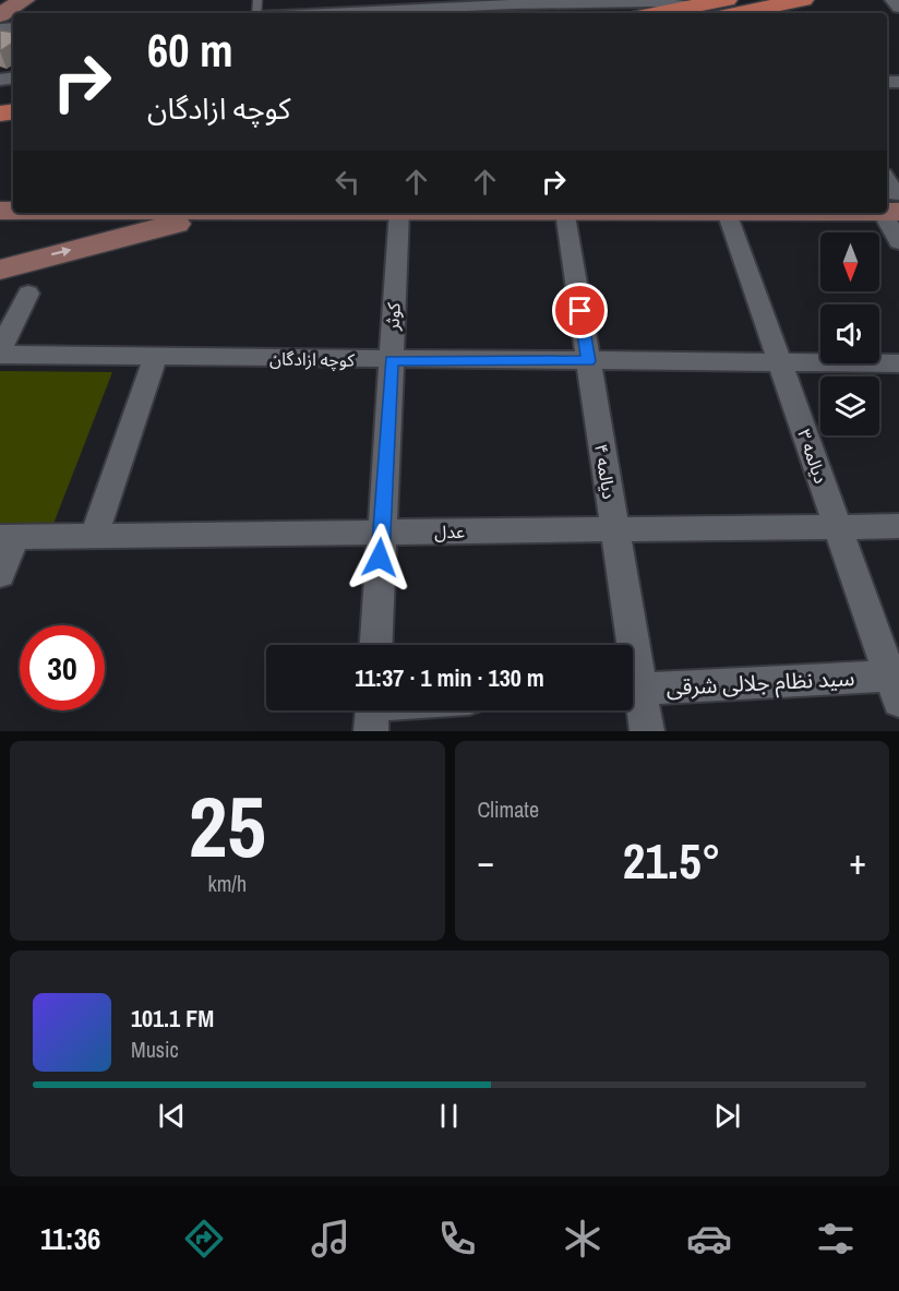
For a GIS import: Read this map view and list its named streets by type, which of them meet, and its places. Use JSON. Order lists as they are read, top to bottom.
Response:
{
  "streets": {
    "street": [
      "کوثر",
      "کوچه ازادگان",
      "دیالمه ۳",
      "دیالمه ۴",
      "عدل",
      "سید نظام جلالی شرقی"
    ]
  },
  "crossings": [
    ["کوثر", "کوچه ازادگان"],
    ["کوثر", "عدل"],
    ["کوچه ازادگان", "دیالمه ۳"],
    ["کوچه ازادگان", "دیالمه ۴"],
    ["دیالمه ۳", "عدل"],
    ["دیالمه ۳", "سید نظام جلالی شرقی"],
    ["دیالمه ۴", "عدل"]
  ],
  "north": "bottom",
  "page": {
    "turn": ["60 m", "کوچه ازادگان"],
    "limit": "30",
    "trip": "11:37 · 1 min · 130 m",
    "tile": [
      ["25", "km/h"],
      "Climate"
    ],
    "heat": ["−", "21.5°", "+"],
    "song": ["101.1 FM", "Music"],
    "tabs": "11:36"
  }
}
